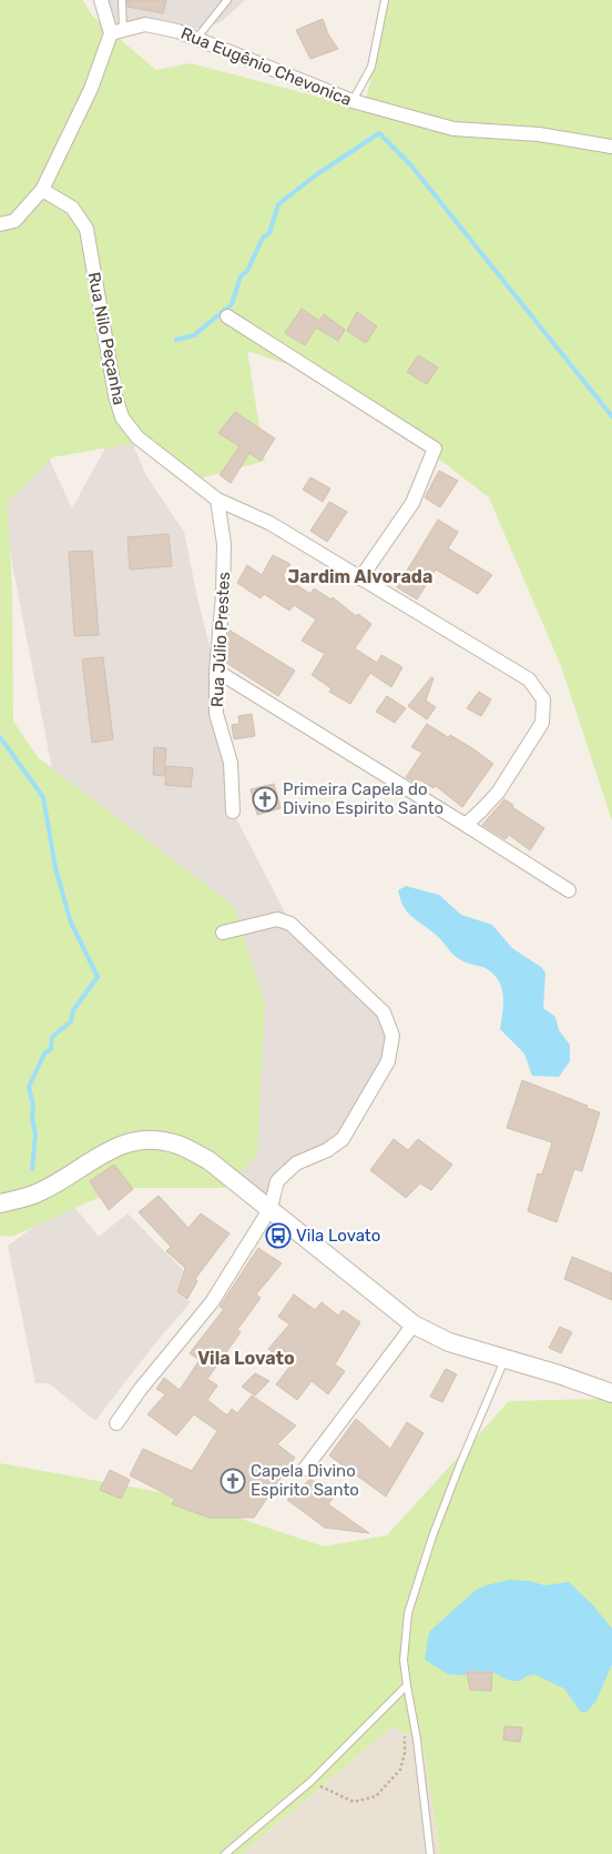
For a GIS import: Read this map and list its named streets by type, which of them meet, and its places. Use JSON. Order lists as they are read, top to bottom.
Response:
{
  "streets": {
    "street": ["Rua Eugênio Chevonica", "Rua Nilo Peçanha", "Rua Júlio Prestes"]
  },
  "crossings": [
    ["Rua Nilo Peçanha", "Rua Júlio Prestes"]
  ],
  "districts": ["Jardim Alvorada", "Vila Lovato"],
  "places": {
    "church": ["Primeira Capela do Divino Espirito Santo", "Capela Divino Espirito Santo"],
    "bus stop": ["Vila Lovato"]
  }
}
